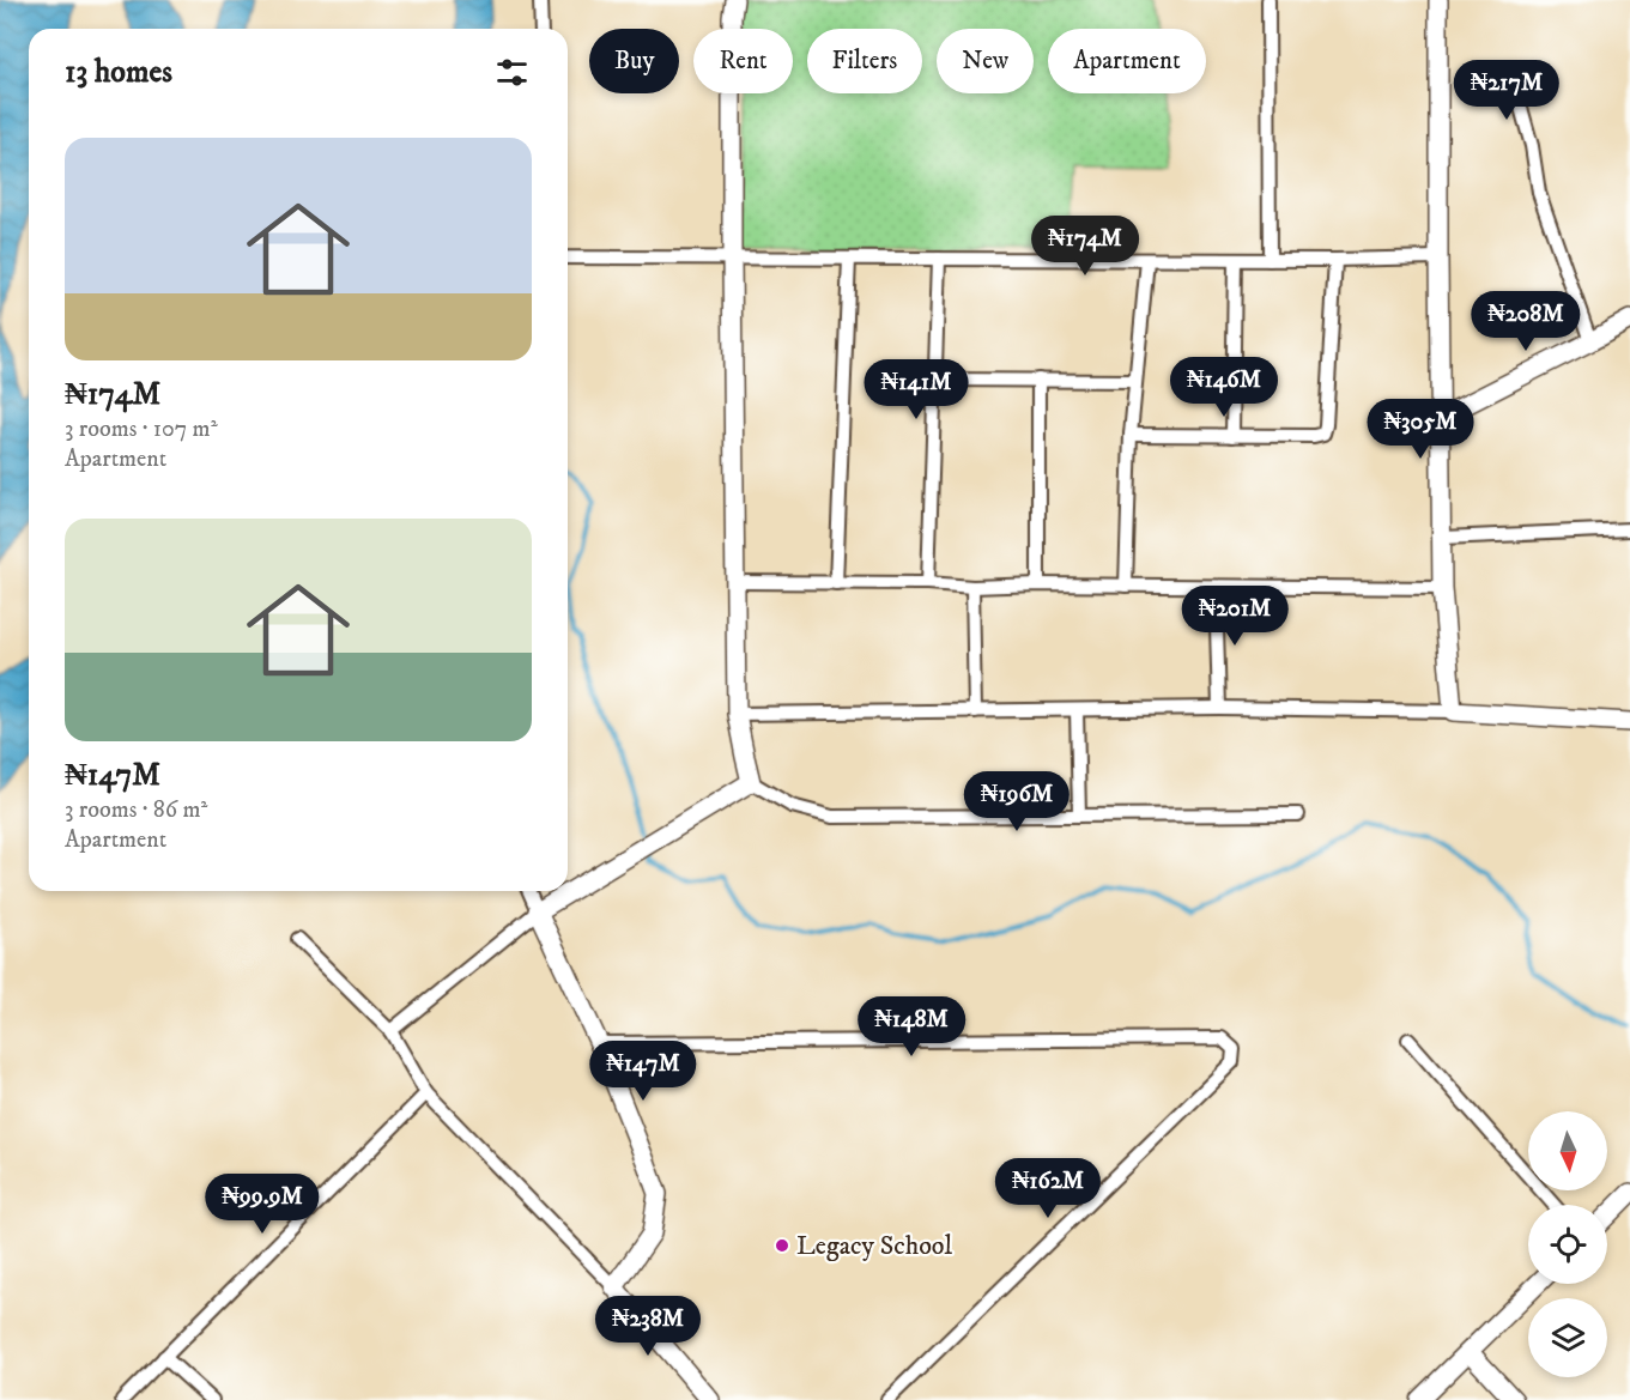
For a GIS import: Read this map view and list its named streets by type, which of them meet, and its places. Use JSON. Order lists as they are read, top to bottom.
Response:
{
  "places": ["Legacy School"],
  "north": "bottom",
  "page": {
    "chip": [
      "Buy",
      "Rent",
      "Filters",
      "New",
      "Apartment"
    ],
    "heading": "13 homes",
    "price": [
      "₦217M",
      "₦174M",
      "₦208M",
      "₦146M",
      "₦141M",
      "₦305M",
      "₦201M",
      "₦196M",
      "₦148M",
      "₦147M",
      "₦162M",
      "₦99.9M",
      "₦238M"
    ],
    "list": [
      {
        "name": "₦174M",
        "note": "3 rooms · 107 m² · Apartment"
      },
      {
        "name": "₦147M",
        "note": "3 rooms · 86 m² · Apartment"
      }
    ]
  }
}
